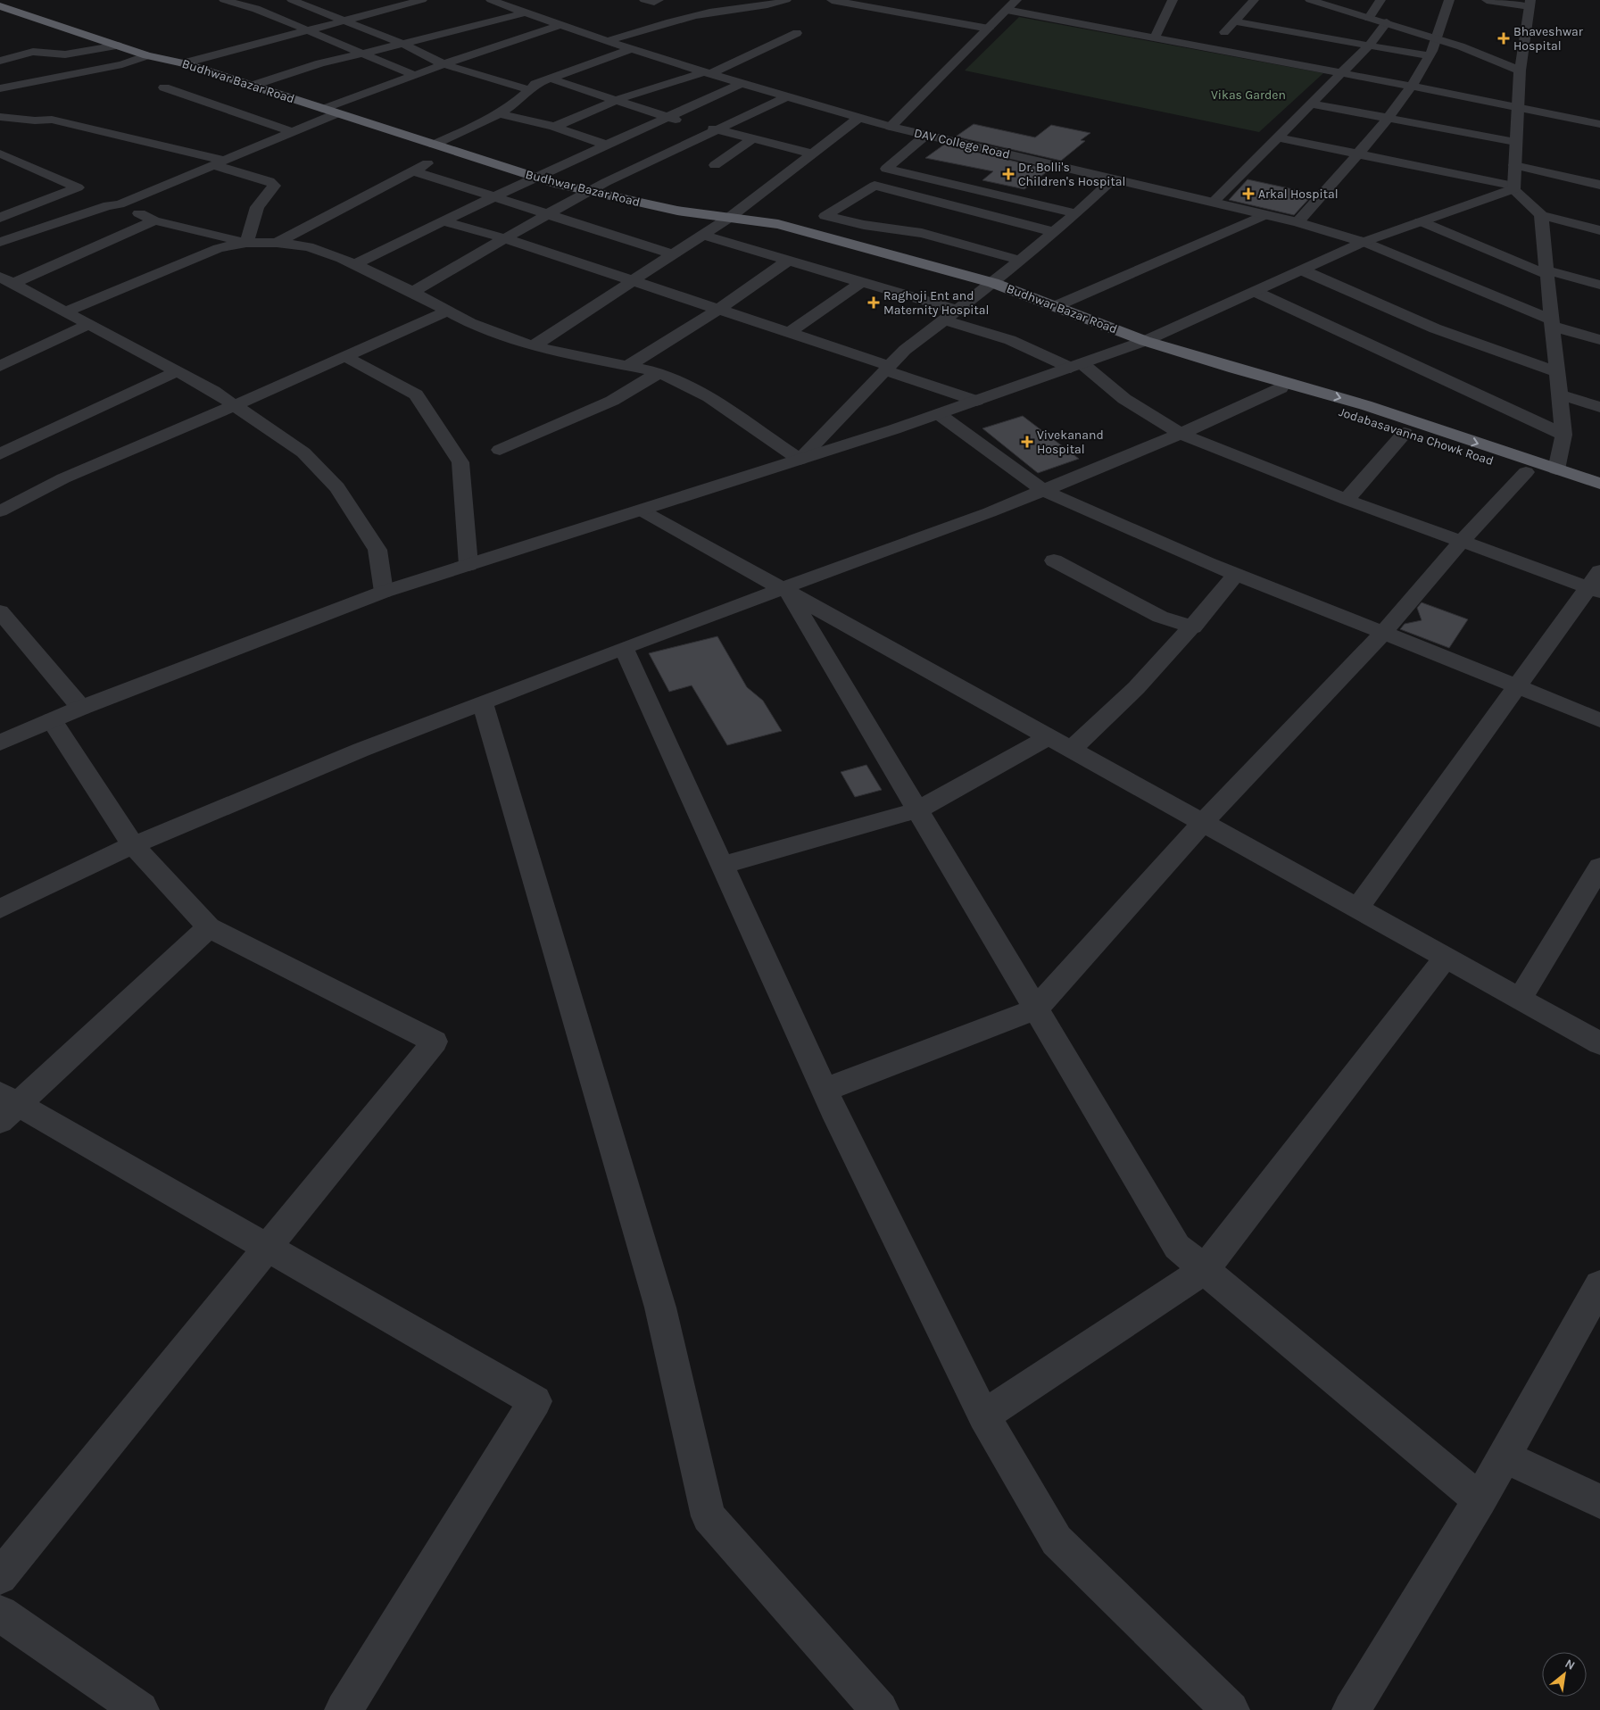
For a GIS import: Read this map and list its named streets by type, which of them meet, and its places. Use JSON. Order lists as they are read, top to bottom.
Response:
{
  "streets": {
    "highway": ["Budhwar Bazar Road", "Jodabasavanna Chowk Road"],
    "street": ["DAV College Road"]
  },
  "crossings": [
    ["Budhwar Bazar Road", "Jodabasavanna Chowk Road"]
  ],
  "parks": ["Vikas Garden"],
  "places": {
    "health": [
      "Bhaveshwar Hospital",
      "Dr. Bolli's Children's Hospital",
      "Arkal Hospital",
      "Raghoji Ent and Maternity Hospital",
      "Vivekanand Hospital"
    ]
  },
  "north": "top right"
}
